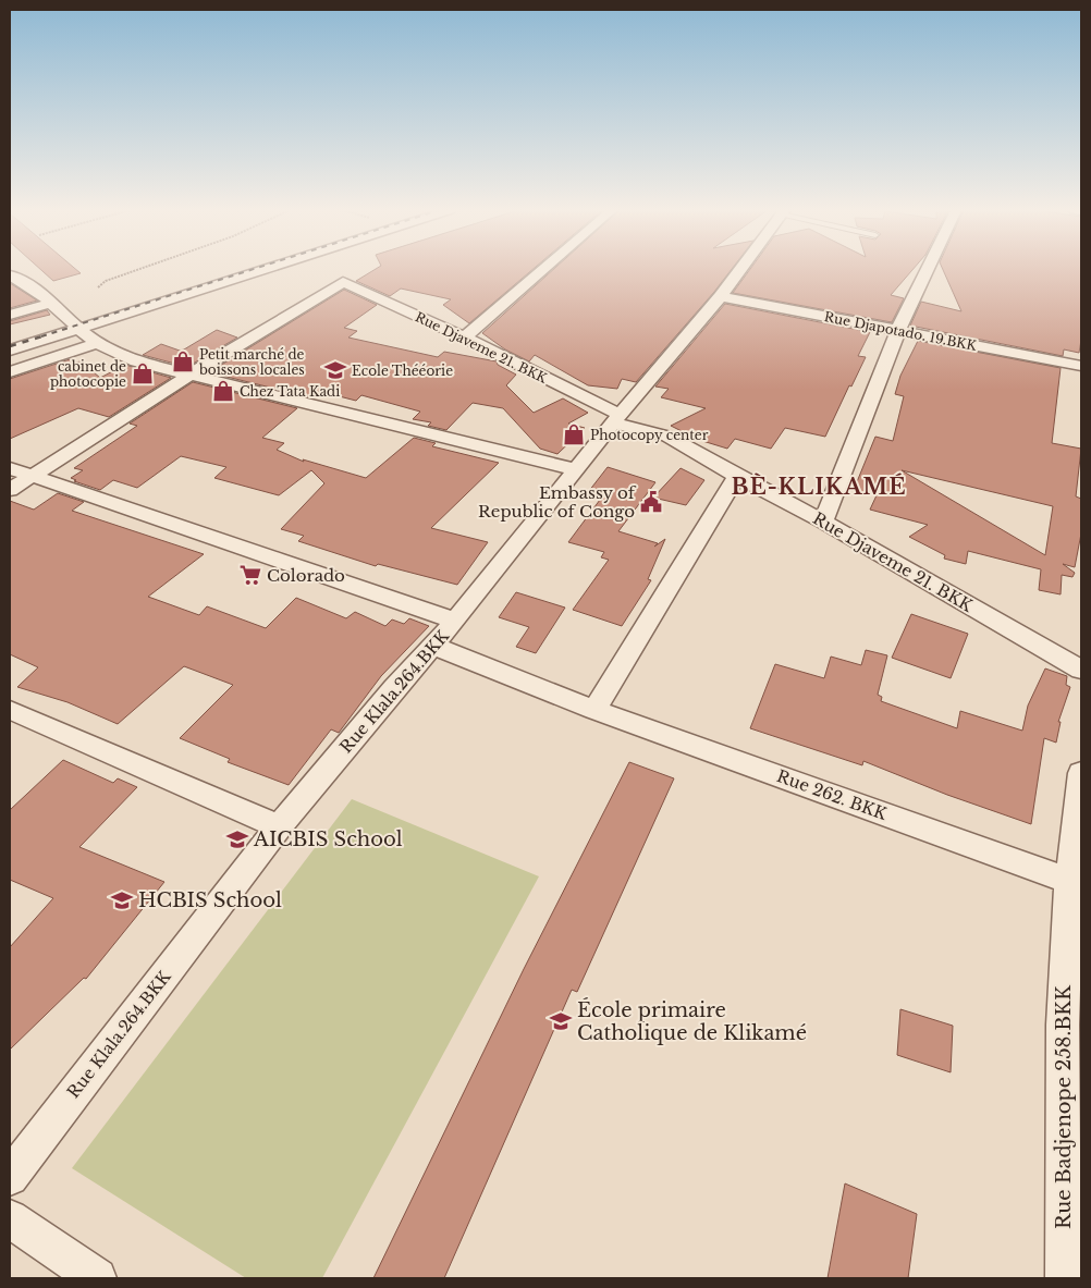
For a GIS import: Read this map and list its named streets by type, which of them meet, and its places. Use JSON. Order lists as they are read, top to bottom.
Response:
{
  "streets": {
    "street": [
      "Rue Djapotado. 19.BKK",
      "Rue Djaveme 21. BKK",
      "Rue Klala.264.BKK",
      "Rue 262. BKK",
      "Rue Badjenope 258.BKK"
    ]
  },
  "crossings": [
    ["Rue Djapotado. 19.BKK", "Rue Klala.264.BKK"],
    ["Rue Djaveme 21. BKK", "Rue Klala.264.BKK"],
    ["Rue Klala.264.BKK", "Rue 262. BKK"],
    ["Rue 262. BKK", "Rue Badjenope 258.BKK"]
  ],
  "districts": ["BÈ-KLIKAMÉ"],
  "places": {
    "shop": [
      "Petit marché de boissons locales",
      "cabinet de photocopie",
      "Chez Tata Kadi",
      "Photocopy center"
    ],
    "school or university": [
      "Ecole Thééorie",
      "AICBIS School",
      "HCBIS School",
      "École primaire Catholique de Klikamé"
    ],
    "public building": ["Embassy of Republic of Congo"],
    "supermarket": ["Colorado"]
  }
}
